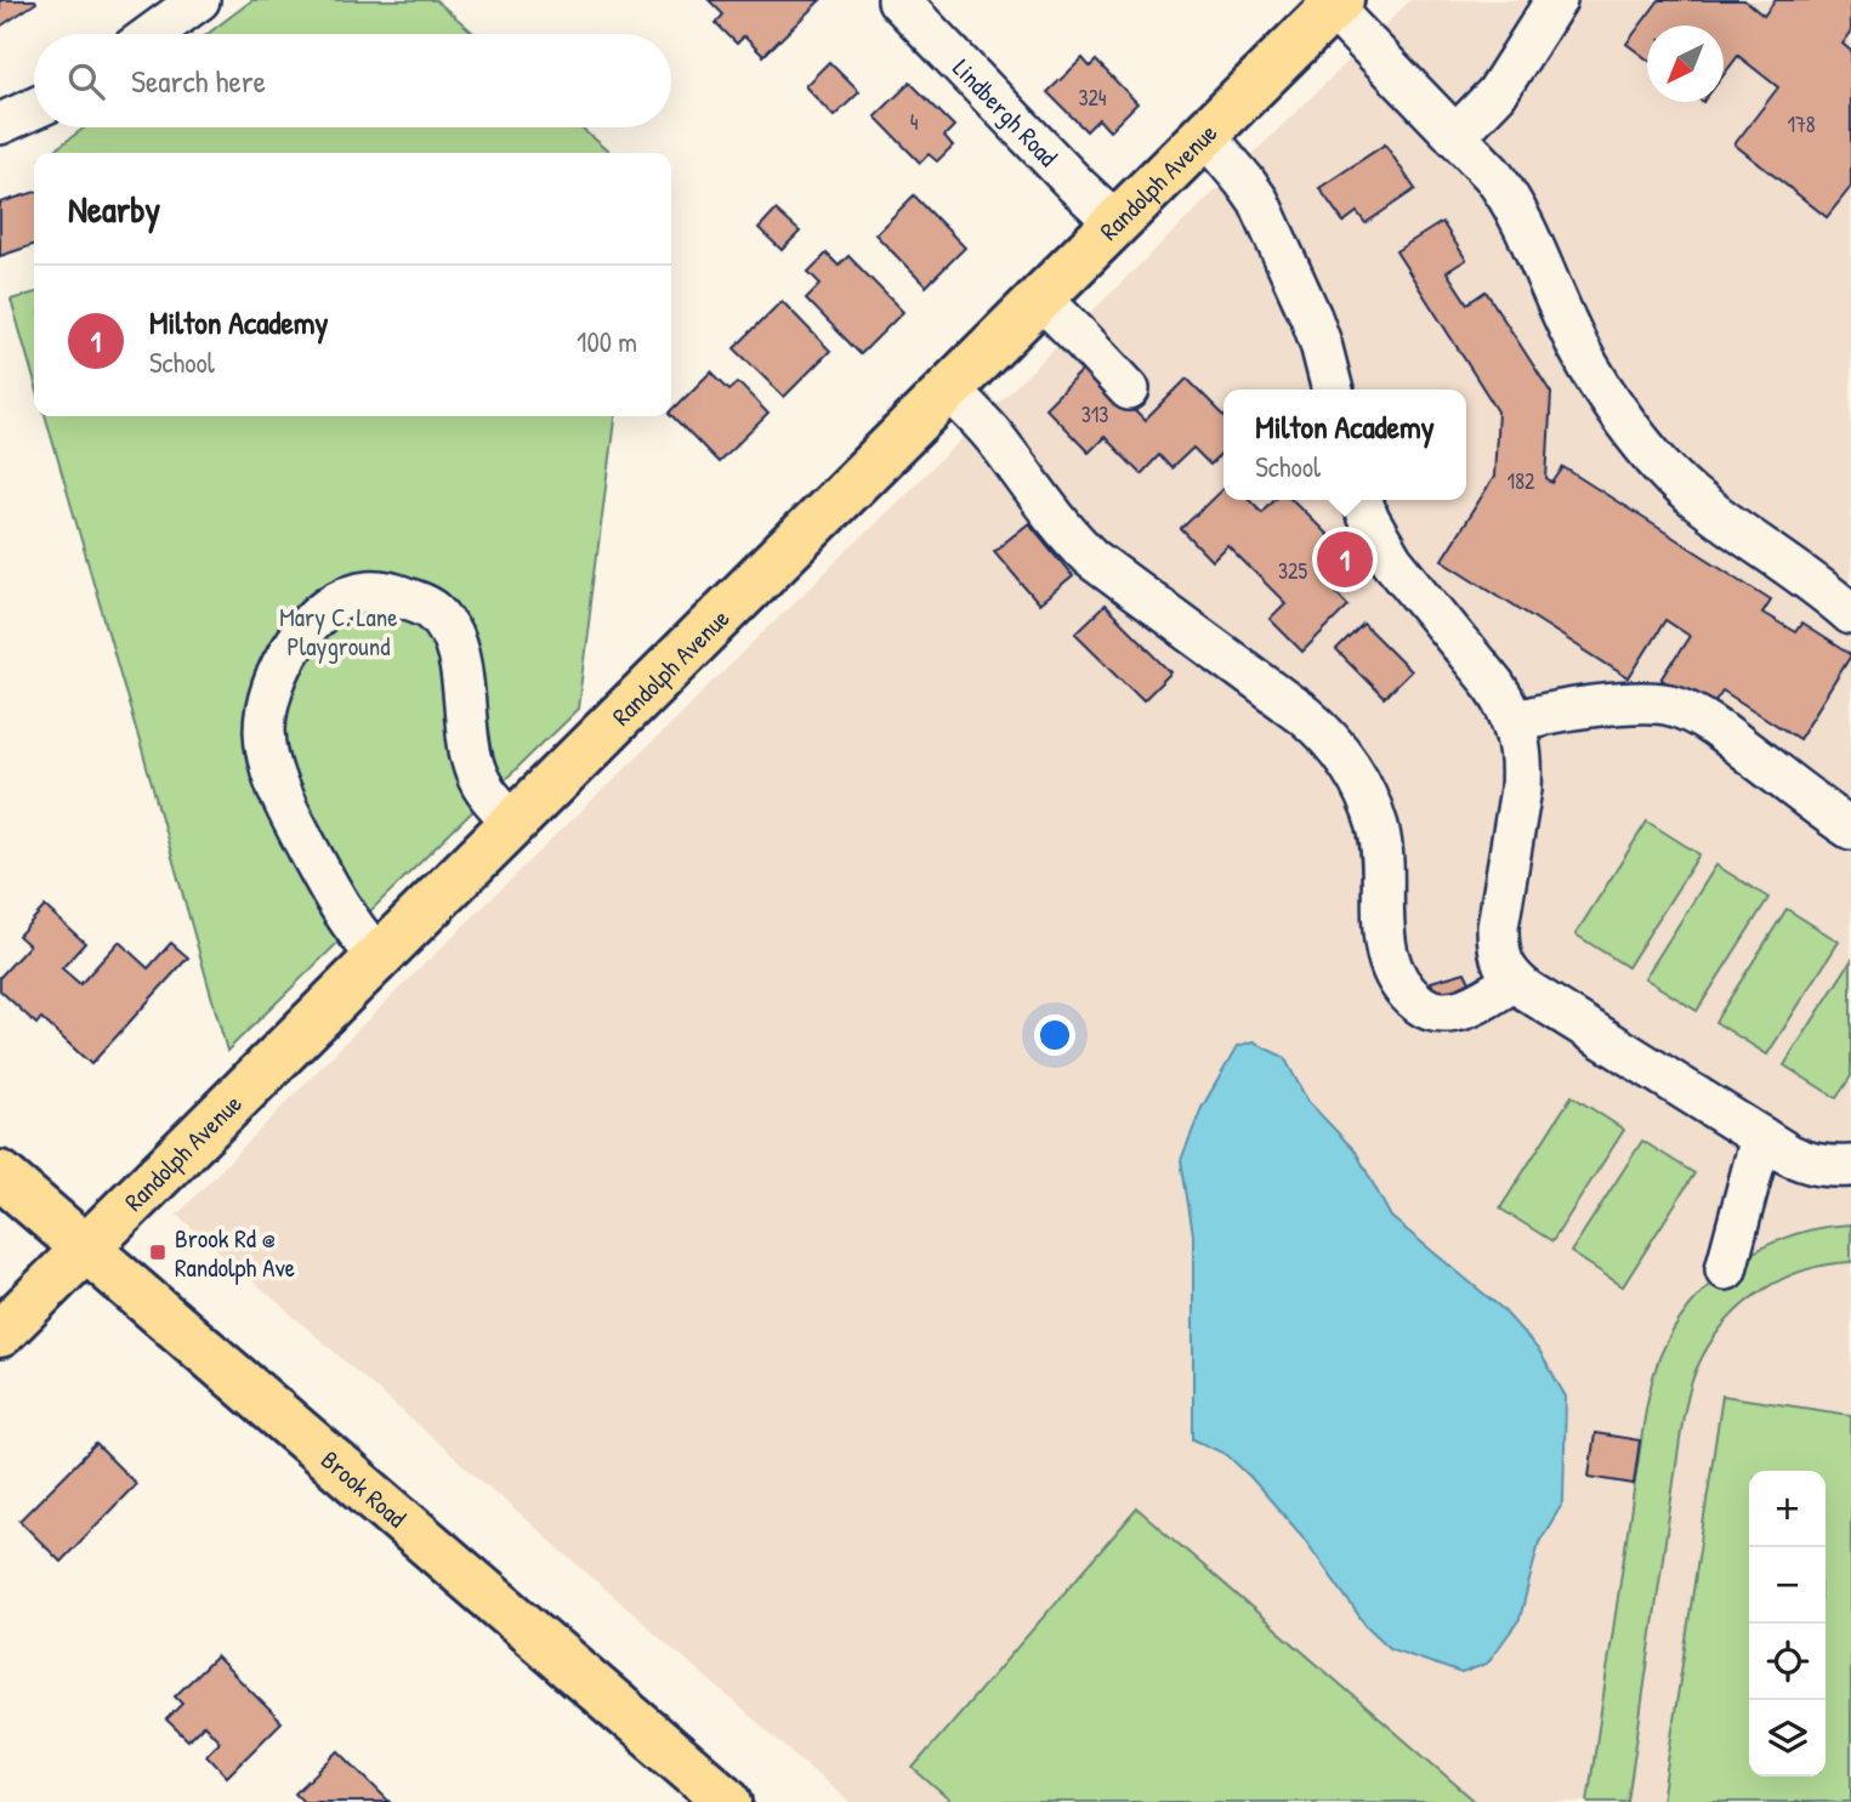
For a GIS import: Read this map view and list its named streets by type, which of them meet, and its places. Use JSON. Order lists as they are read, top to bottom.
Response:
{
  "streets": {
    "main road": ["Randolph Avenue", "Brook Road"],
    "street": ["Lindbergh Road"]
  },
  "crossings": [
    ["Lindbergh Road", "Randolph Avenue"],
    ["Randolph Avenue", "Brook Road"]
  ],
  "parks": ["Mary C. Lane Playground"],
  "places": {
    "transit": ["Brook Rd @ Randolph Ave"]
  },
  "house_numbers": [
    "324",
    "4",
    "178",
    "313",
    "182",
    "325"
  ],
  "north": "bottom left",
  "page": {
    "search": "Search here",
    "heading": "Nearby",
    "list": [
      {
        "mark": "1",
        "name": "Milton Academy",
        "note": "School",
        "value": "100 m"
      }
    ],
    "popup": ["Milton Academy", "School"],
    "pins": "1",
    "map_buttons": ["+", "−"]
  }
}
